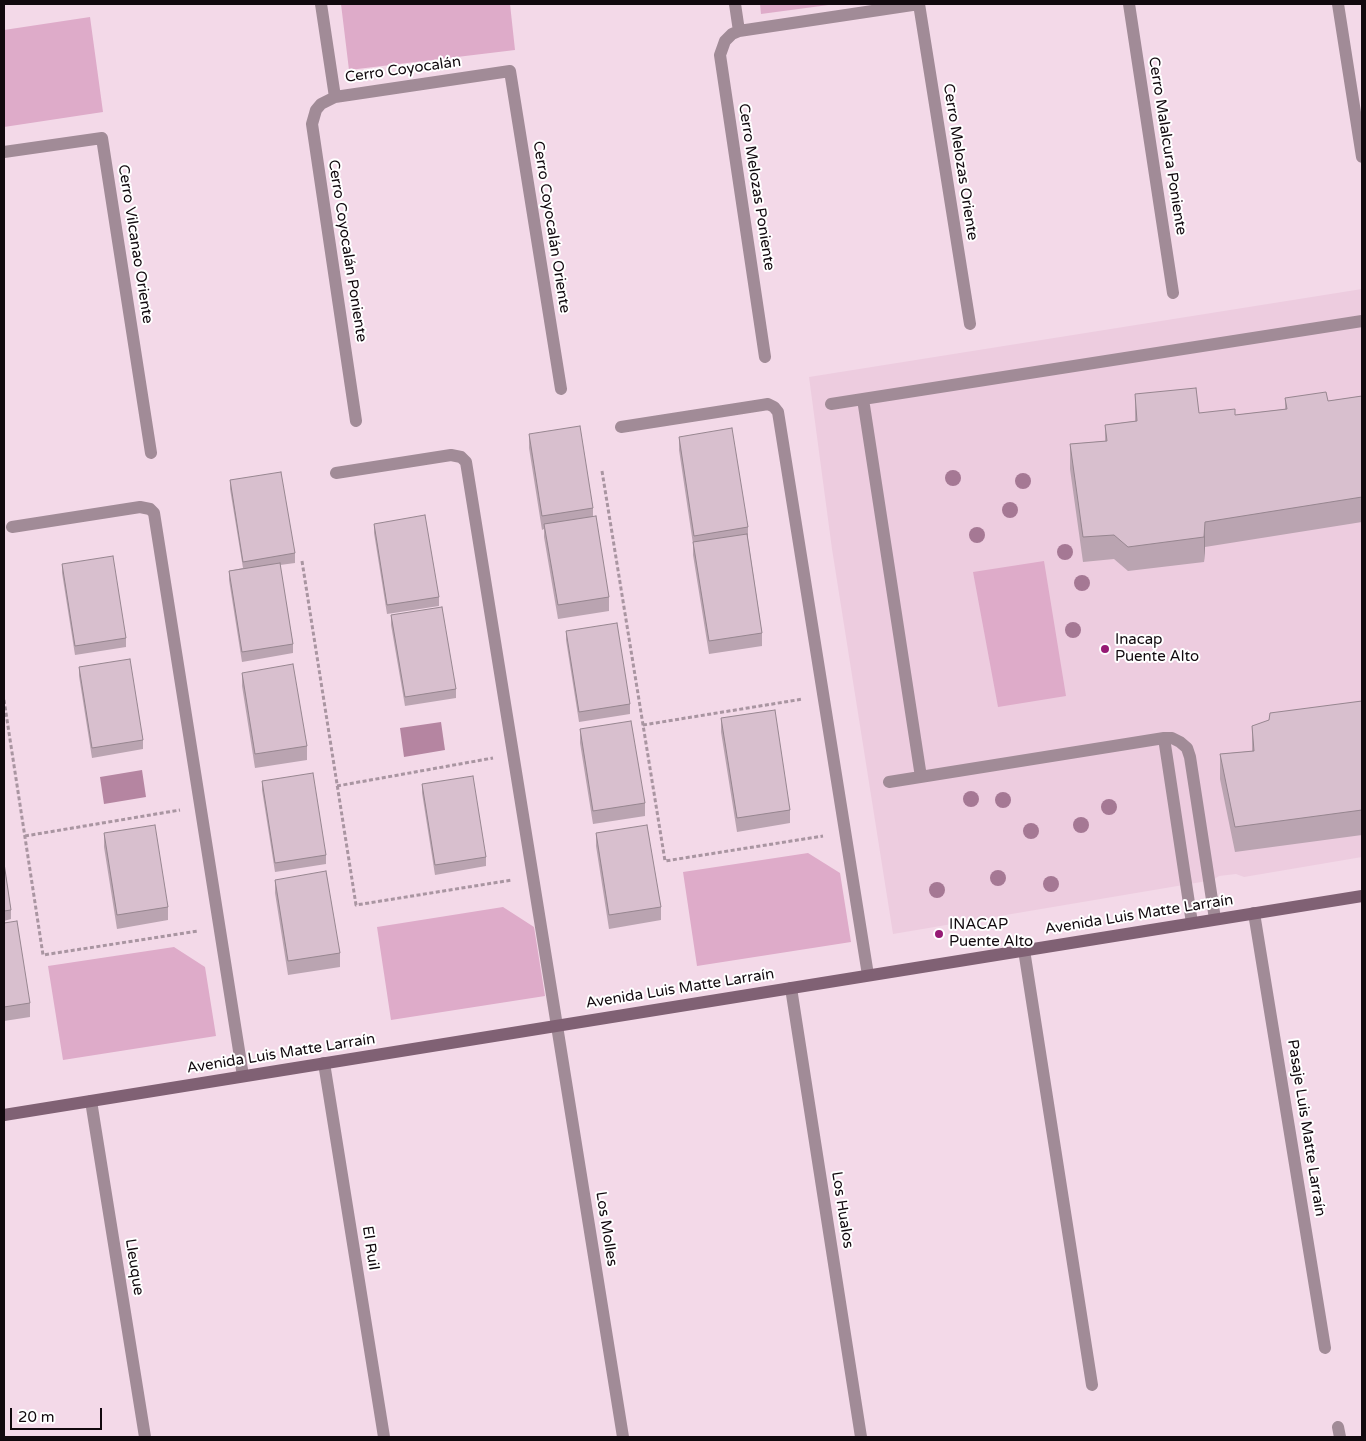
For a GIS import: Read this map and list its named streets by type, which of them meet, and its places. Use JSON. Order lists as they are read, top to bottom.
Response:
{
  "streets": {
    "street": [
      "Cerro Coyocalán",
      "Cerro Malalcura Poniente",
      "Cerro Melozas Oriente",
      "Cerro Melozas Poniente",
      "Cerro Coyocalán Oriente",
      "Cerro Vilcanao Oriente",
      "Cerro Coyocalán Poniente",
      "Avenida Luis Matte Larraín",
      "Pasaje Luis Matte Larraín",
      "Los Hualos",
      "Los Molles",
      "El Ruil",
      "Lleuque"
    ]
  },
  "crossings": [
    ["Cerro Coyocalán", "Cerro Coyocalán Oriente"],
    ["Cerro Coyocalán", "Cerro Coyocalán Poniente"],
    ["Avenida Luis Matte Larraín", "Pasaje Luis Matte Larraín"],
    ["Avenida Luis Matte Larraín", "Los Hualos"],
    ["Avenida Luis Matte Larraín", "Los Molles"],
    ["Avenida Luis Matte Larraín", "El Ruil"],
    ["Avenida Luis Matte Larraín", "Lleuque"]
  ],
  "places": ["Inacap Puente Alto", "INACAP Puente Alto"],
  "scale_bar": "20 m"
}
